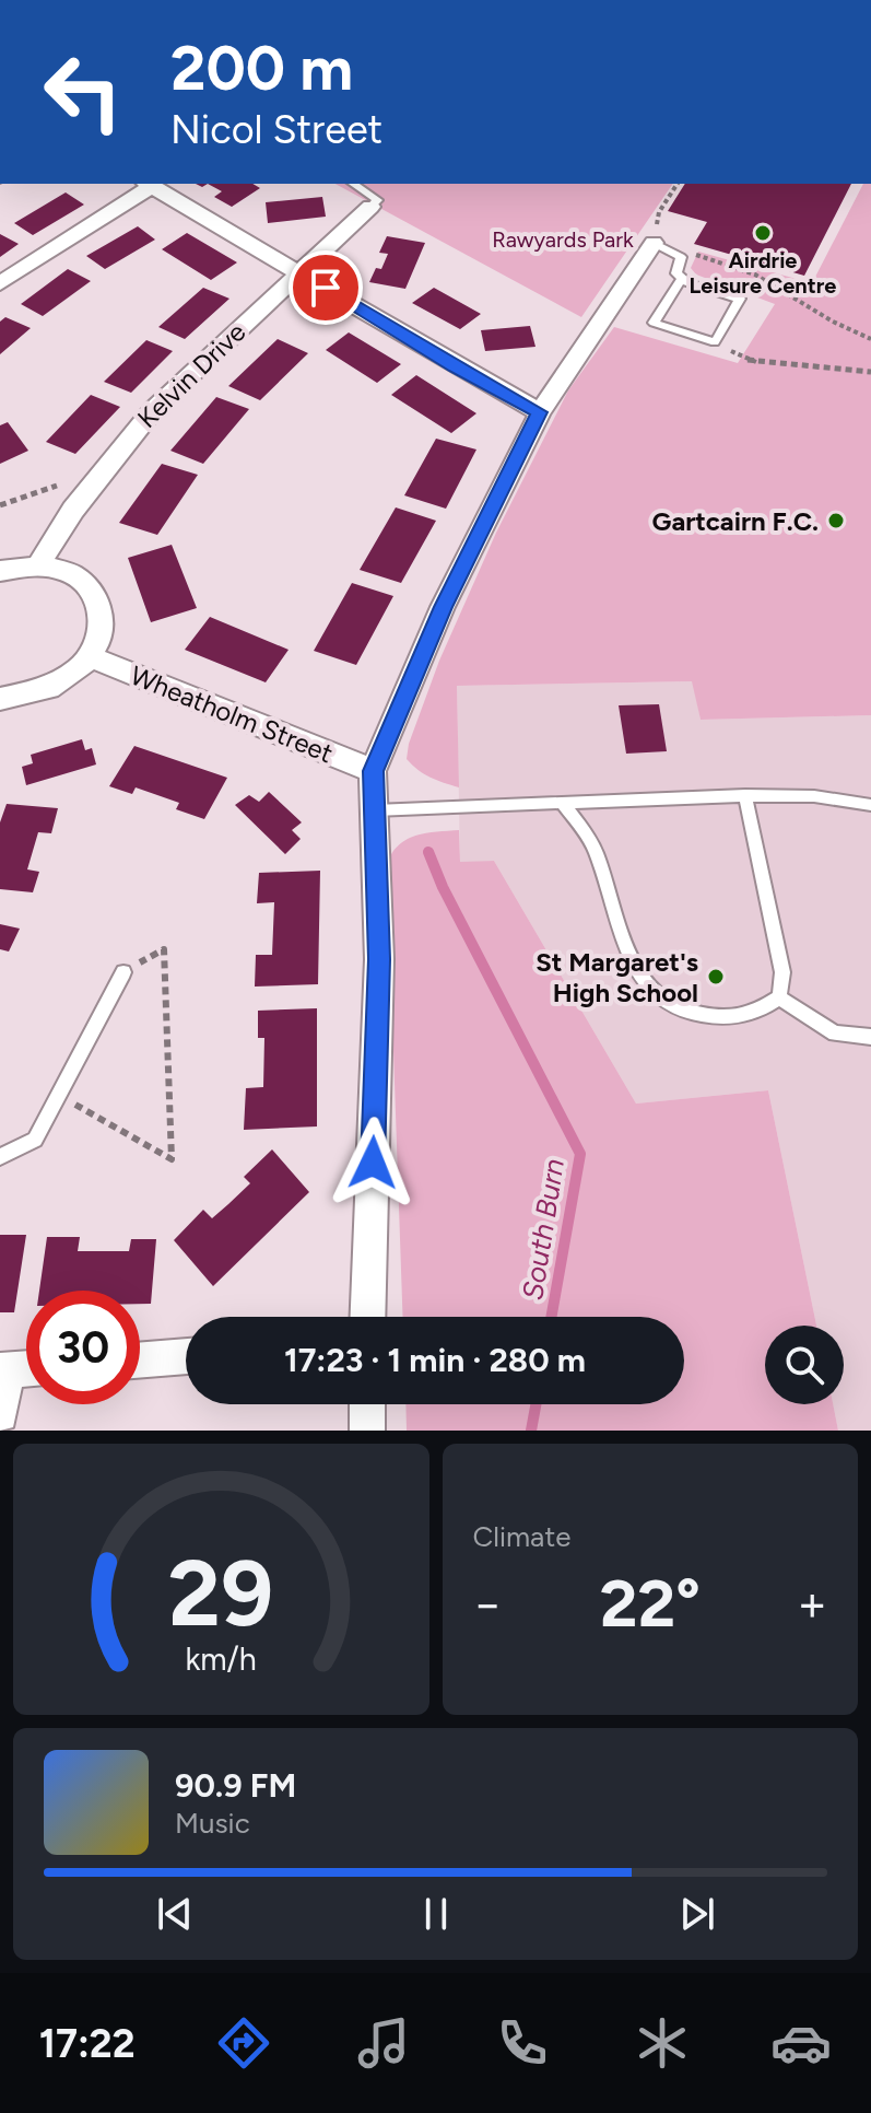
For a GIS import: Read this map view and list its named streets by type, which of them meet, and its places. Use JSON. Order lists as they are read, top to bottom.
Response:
{
  "streets": {
    "street": ["Kelvin Drive", "Wheatholm Street"]
  },
  "water": ["South Burn"],
  "parks": ["Rawyards Park"],
  "places": ["Airdrie Leisure Centre", "Gartcairn F.C.", "St Margaret's High School"],
  "page": {
    "turn": ["200 m", "Nicol Street"],
    "limit": "30",
    "trip": "17:23 · 1 min · 280 m",
    "tile": "Climate",
    "heat": ["−", "22°", "+"],
    "song": ["90.9 FM", "Music"],
    "tabs": "17:22",
    "gauge": ["29", "km/h"]
  }
}
